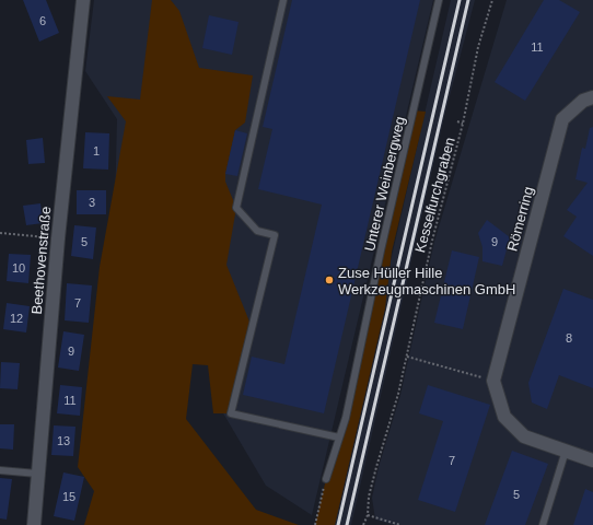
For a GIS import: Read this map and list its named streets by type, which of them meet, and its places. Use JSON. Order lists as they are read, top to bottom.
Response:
{
  "streets": {
    "street": ["Römerring", "Beethovenstraße"],
    "lane": ["Unterer Weinbergweg"],
    "path": ["Kesselfurchgraben"]
  },
  "places": ["Zuse Hüller Hille Werkzeugmaschinen GmbH"],
  "house_numbers": [
    "6",
    "11",
    "1",
    "3",
    "5",
    "9",
    "10",
    "7",
    "12",
    "8",
    "9",
    "11",
    "13",
    "7",
    "5",
    "15"
  ]
}
